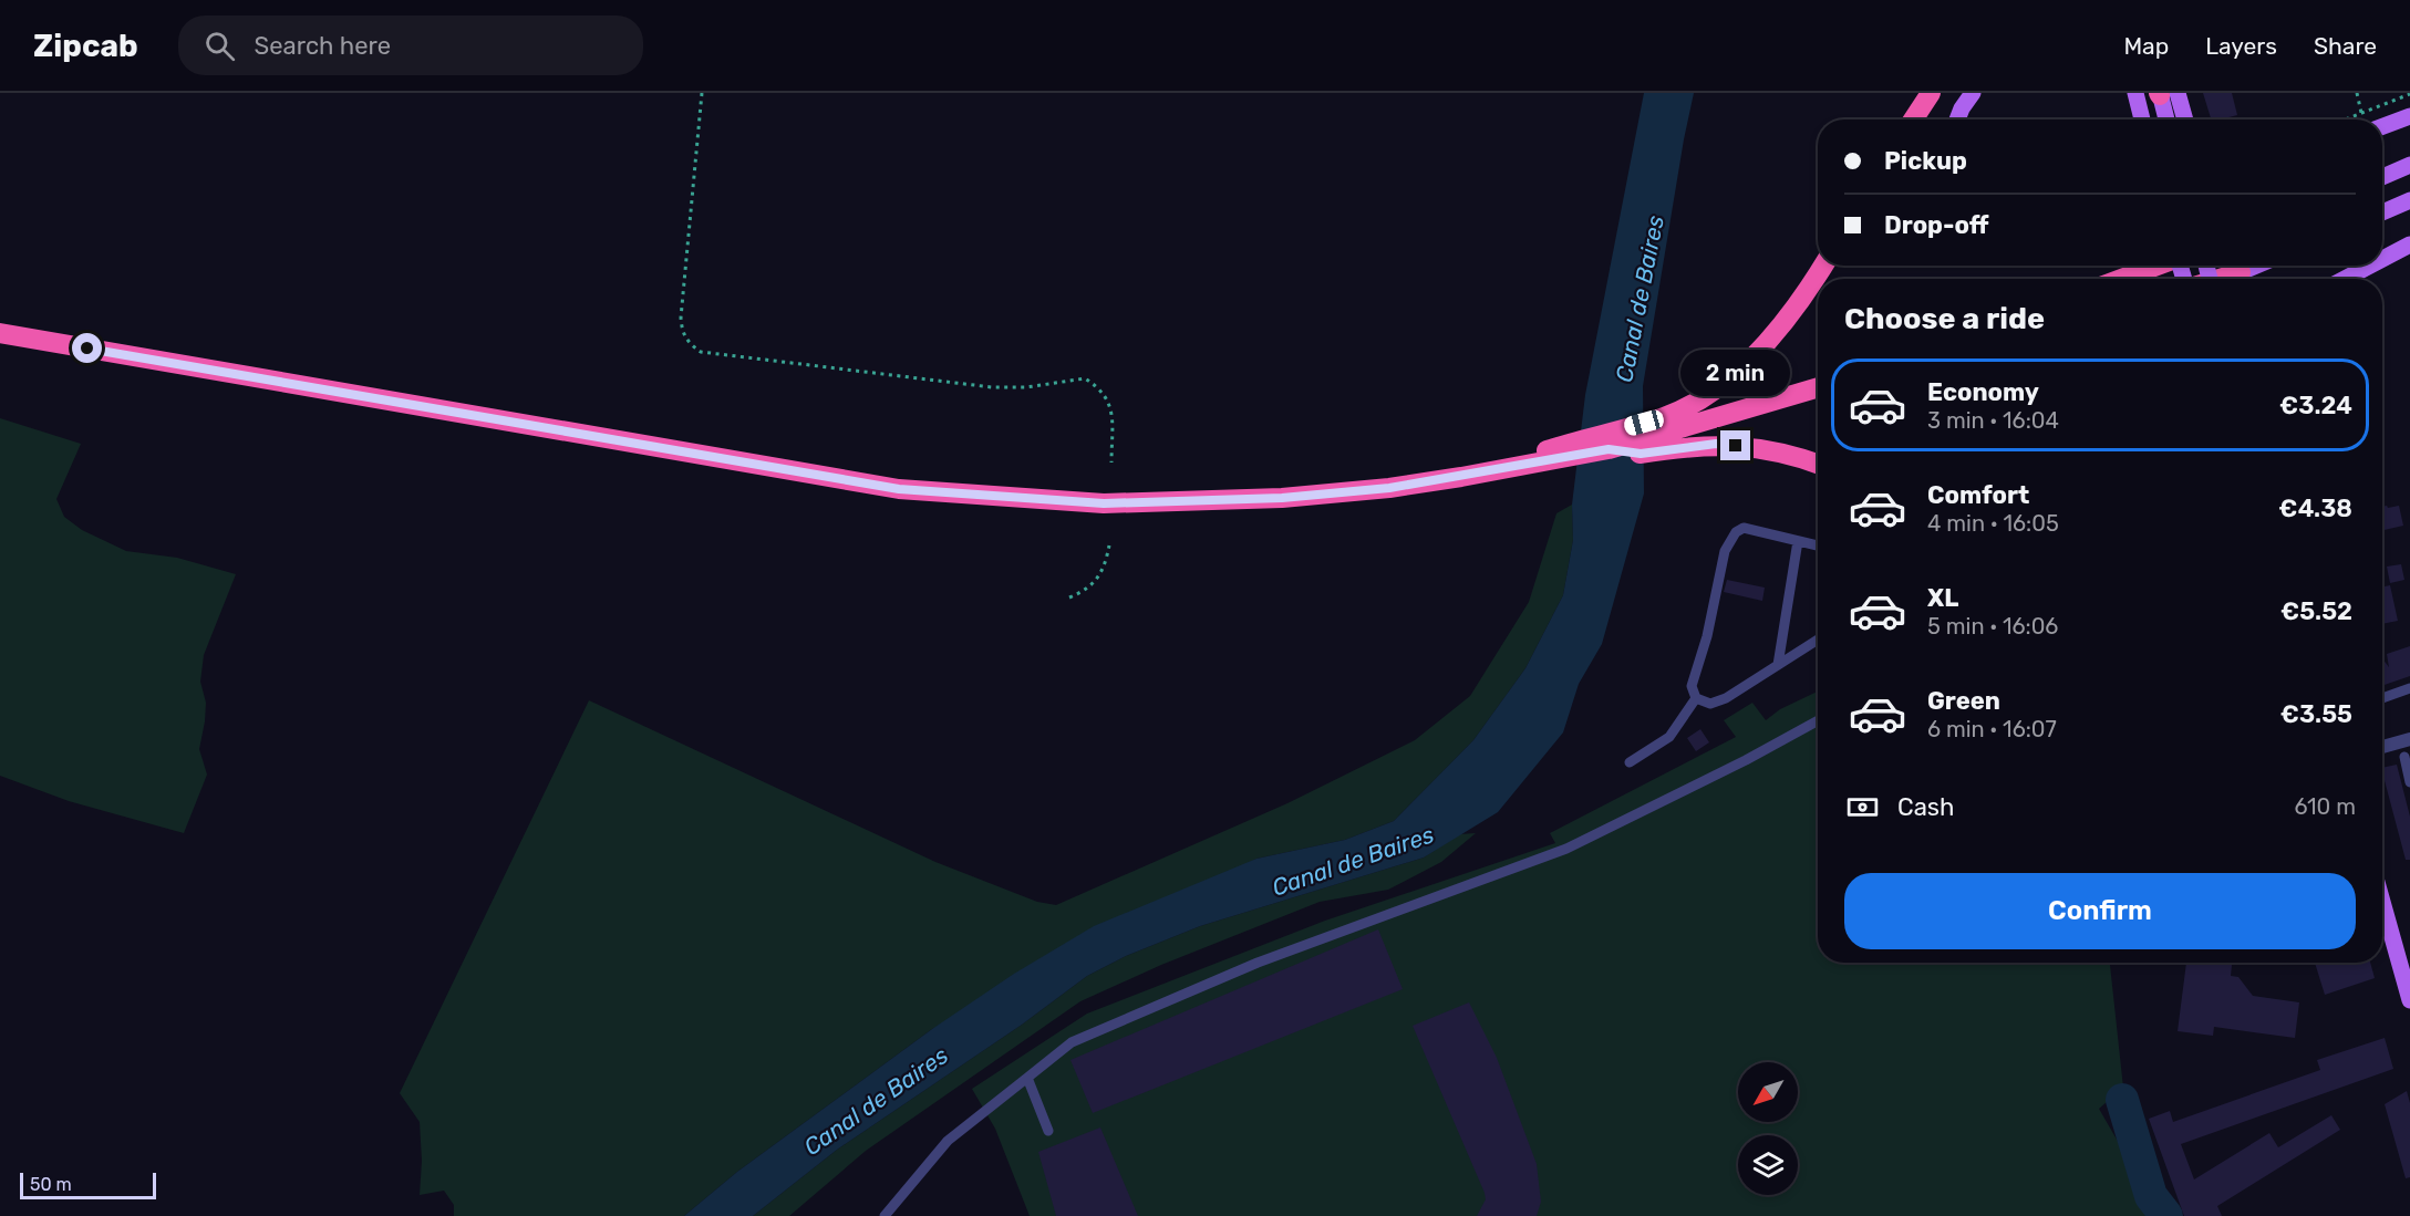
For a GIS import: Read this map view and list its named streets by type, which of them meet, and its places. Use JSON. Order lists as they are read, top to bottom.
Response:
{
  "water": ["Canal de Baires"],
  "scale_bar": "50 m",
  "north": "bottom left",
  "page": {
    "header": "Zipcab",
    "search": "Search here",
    "nav": ["Map", "Layers", "Share"],
    "banner": ["Pickup", "Drop-off"],
    "heading": "Choose a ride",
    "bubble": "2 min",
    "list": [
      {
        "name": "Economy",
        "note": "3 min · 16:04",
        "value": "€3.24"
      },
      {
        "name": "Comfort",
        "note": "4 min · 16:05",
        "value": "€4.38"
      },
      {
        "name": "XL",
        "note": "5 min · 16:06",
        "value": "€5.52"
      },
      {
        "name": "Green",
        "note": "6 min · 16:07",
        "value": "€3.55"
      }
    ],
    "pay": ["Cash", "610 m"],
    "buttons": "Confirm",
    "scale": "50 m"
  }
}
